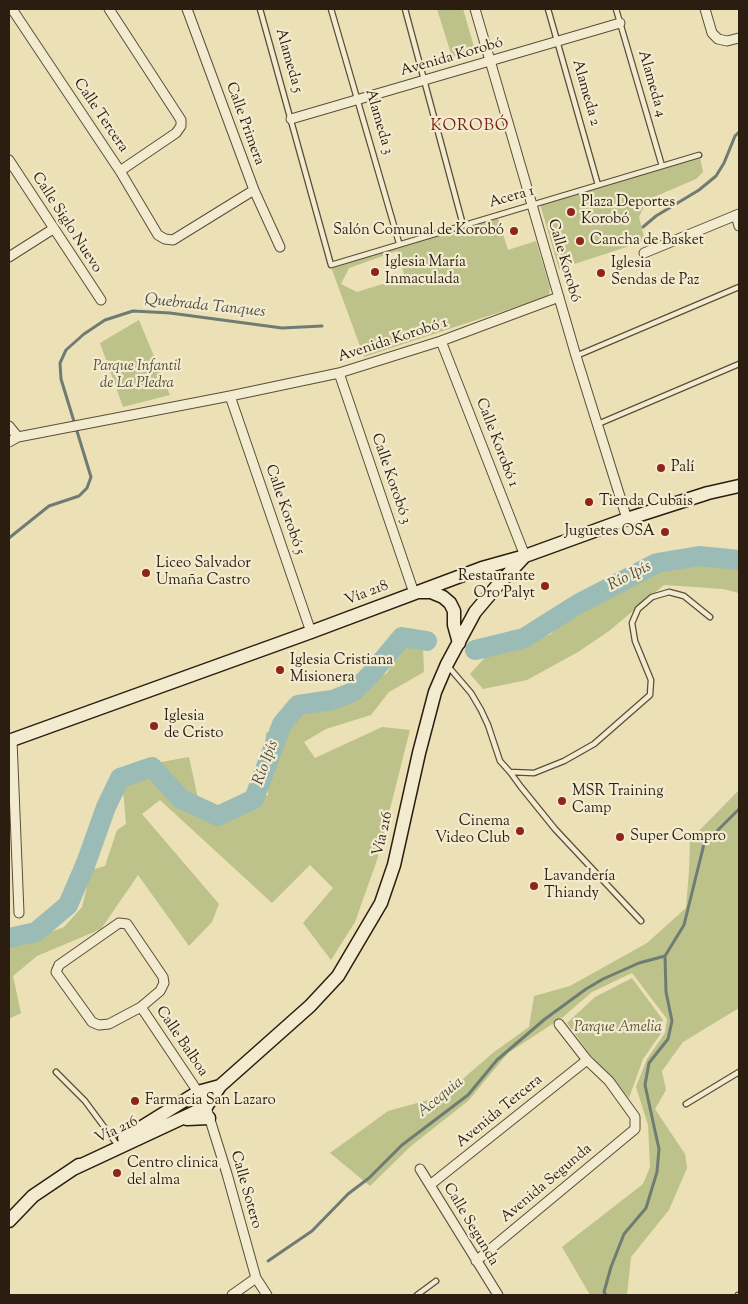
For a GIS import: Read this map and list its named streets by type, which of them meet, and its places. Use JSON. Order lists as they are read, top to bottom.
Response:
{
  "streets": {
    "main road": ["Vía 218", "Vía 216"],
    "street": [
      "Avenida Korobó",
      "Calle Tercera",
      "Calle Primera",
      "Calle Siglo Nuevo",
      "Calle Korobó",
      "Avenida Korobó 1",
      "Calle Korobó 1",
      "Calle Korobó 3",
      "Calle Korobó 5",
      "Calle Balboa",
      "Avenida Tercera",
      "Avenida Segunda",
      "Calle Sotero",
      "Calle Segunda"
    ],
    "lane": [
      "Alameda 5",
      "Alameda 4",
      "Alameda 2",
      "Alameda 3",
      "Acera 1"
    ]
  },
  "crossings": [
    ["Avenida Korobó", "Alameda 5"],
    ["Avenida Korobó", "Alameda 4"],
    ["Avenida Korobó", "Alameda 2"],
    ["Avenida Korobó", "Alameda 3"],
    ["Avenida Korobó", "Calle Korobó"],
    ["Alameda 5", "Acera 1"],
    ["Alameda 4", "Acera 1"],
    ["Alameda 2", "Acera 1"],
    ["Calle Tercera", "Calle Primera"],
    ["Alameda 3", "Acera 1"],
    ["Acera 1", "Calle Korobó"],
    ["Calle Korobó", "Avenida Korobó 1"],
    ["Calle Korobó", "Vía 218"],
    ["Avenida Korobó 1", "Calle Korobó 1"],
    ["Avenida Korobó 1", "Calle Korobó 3"],
    ["Avenida Korobó 1", "Calle Korobó 5"],
    ["Calle Korobó 1", "Vía 218"],
    ["Calle Korobó 1", "Vía 216"],
    ["Calle Korobó 3", "Vía 218"],
    ["Calle Korobó 5", "Vía 218"],
    ["Vía 218", "Vía 216"],
    ["Vía 216", "Calle Balboa"],
    ["Vía 216", "Calle Sotero"],
    ["Calle Balboa", "Calle Sotero"],
    ["Avenida Tercera", "Avenida Segunda"],
    ["Avenida Tercera", "Calle Segunda"],
    ["Avenida Segunda", "Calle Segunda"]
  ],
  "districts": ["KOROBÓ"],
  "water": ["Quebrada Tanques", "Río Ipís", "Acequia"],
  "parks": ["Parque Infantil de La PIedra", "Parque Amelia"],
  "places": [
    "Plaza Deportes Korobó",
    "Salón Comunal de Korobó",
    "Cancha de Basket",
    "Iglesia María Inmaculada",
    "Iglesia Sendas de Paz",
    "Palí",
    "Tienda Cubais",
    "Juguetes OSA",
    "Liceo Salvador Umaña Castro",
    "Restaurante Oro Palyt",
    "Iglesia Cristiana Misionera",
    "Iglesia de Cristo",
    "MSR Training Camp",
    "Cinema Video Club",
    "Super Compro",
    "Lavandería Thiandy",
    "Farmacia San Lazaro",
    "Centro clinica del alma"
  ]
}
